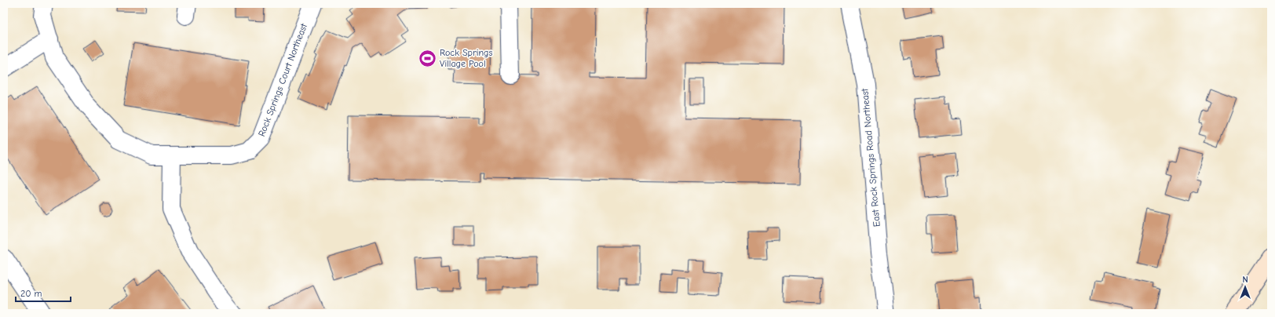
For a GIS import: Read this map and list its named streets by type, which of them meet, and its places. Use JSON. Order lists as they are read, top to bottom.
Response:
{
  "streets": {
    "street": ["Rock Springs Court Northeast", "East Rock Springs Road Northeast"]
  },
  "places": {
    "sports": ["Rock Springs Village Pool"]
  },
  "scale_bar": "20 m",
  "north": "top"
}
